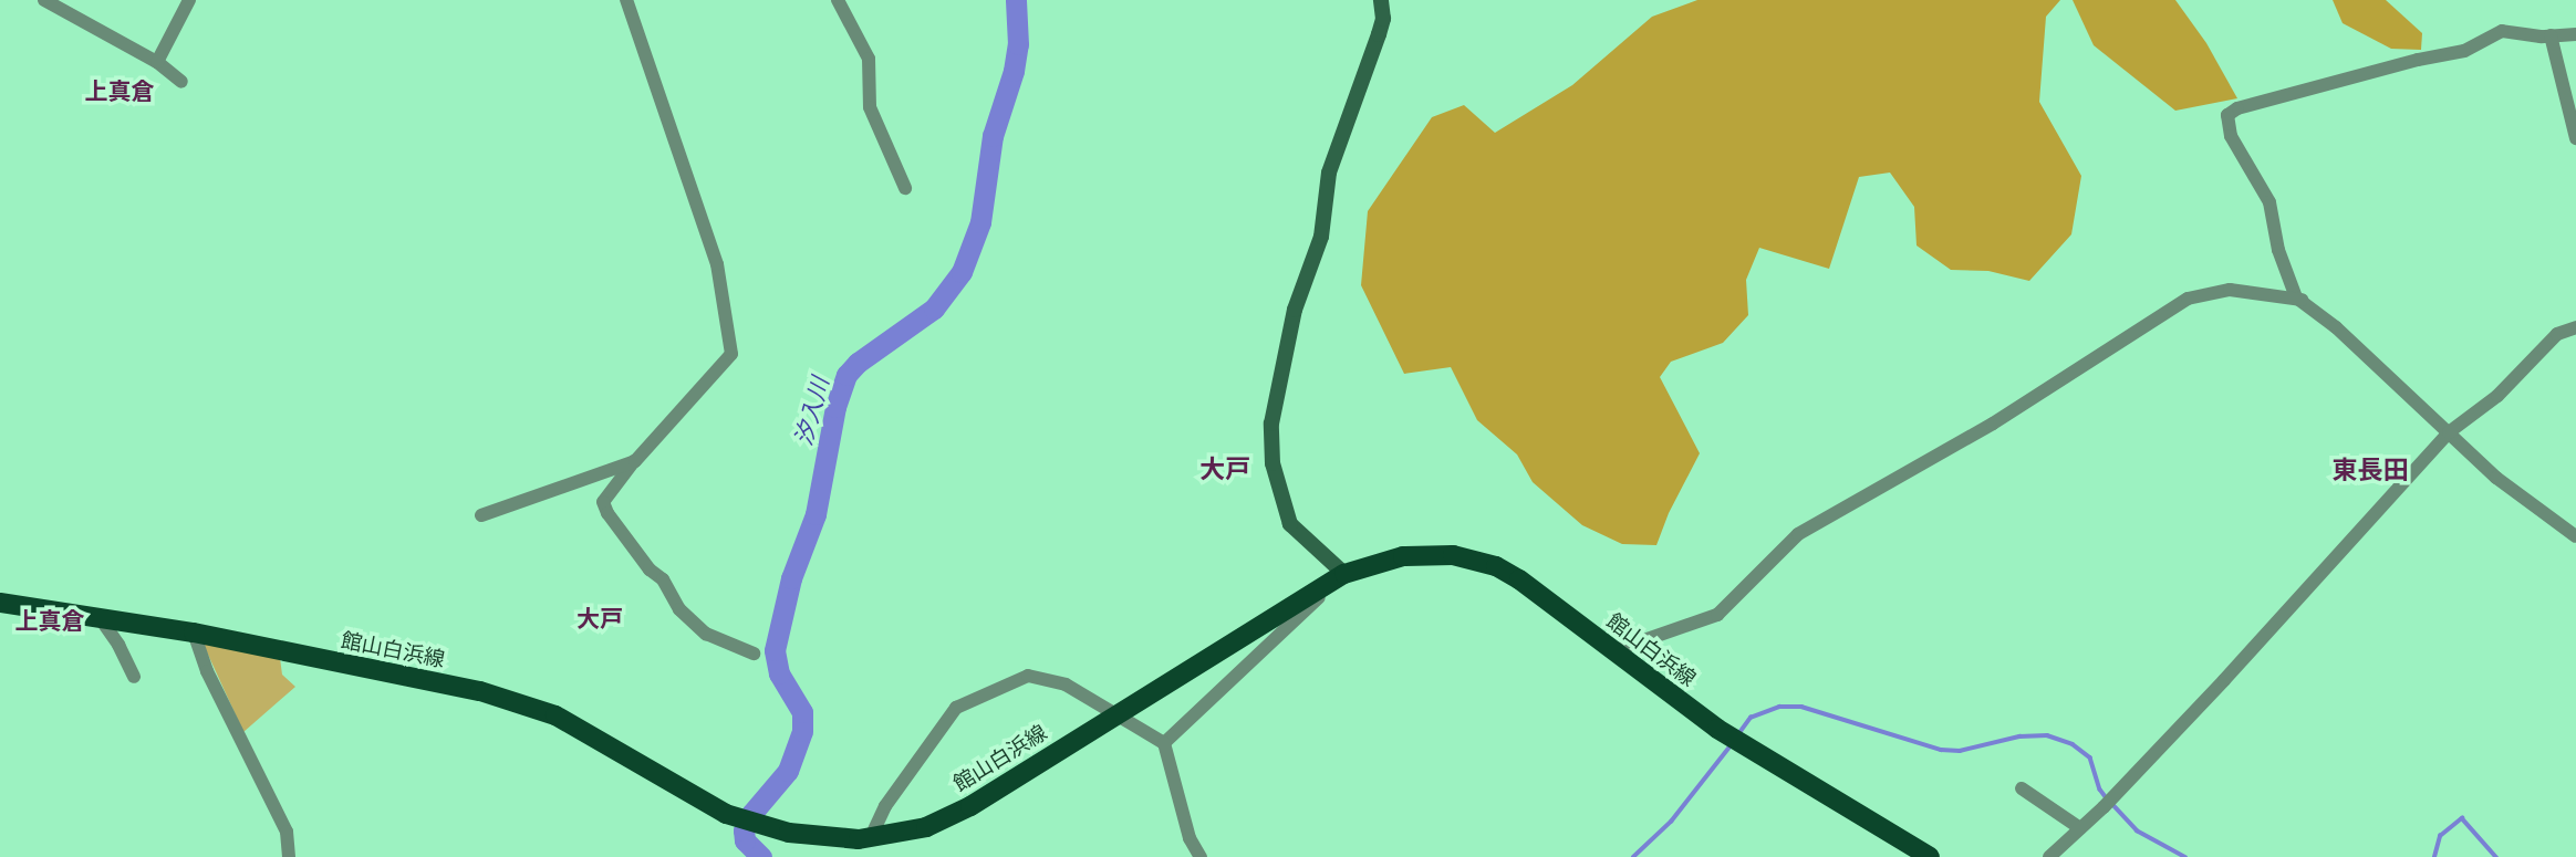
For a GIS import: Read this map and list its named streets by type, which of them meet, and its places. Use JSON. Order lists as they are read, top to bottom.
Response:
{
  "streets": {
    "main road": ["館山白浜線"]
  },
  "districts": [
    "上真倉",
    "大戸",
    "東長田",
    "大戸",
    "上真倉"
  ],
  "water": ["汐入川"]
}
